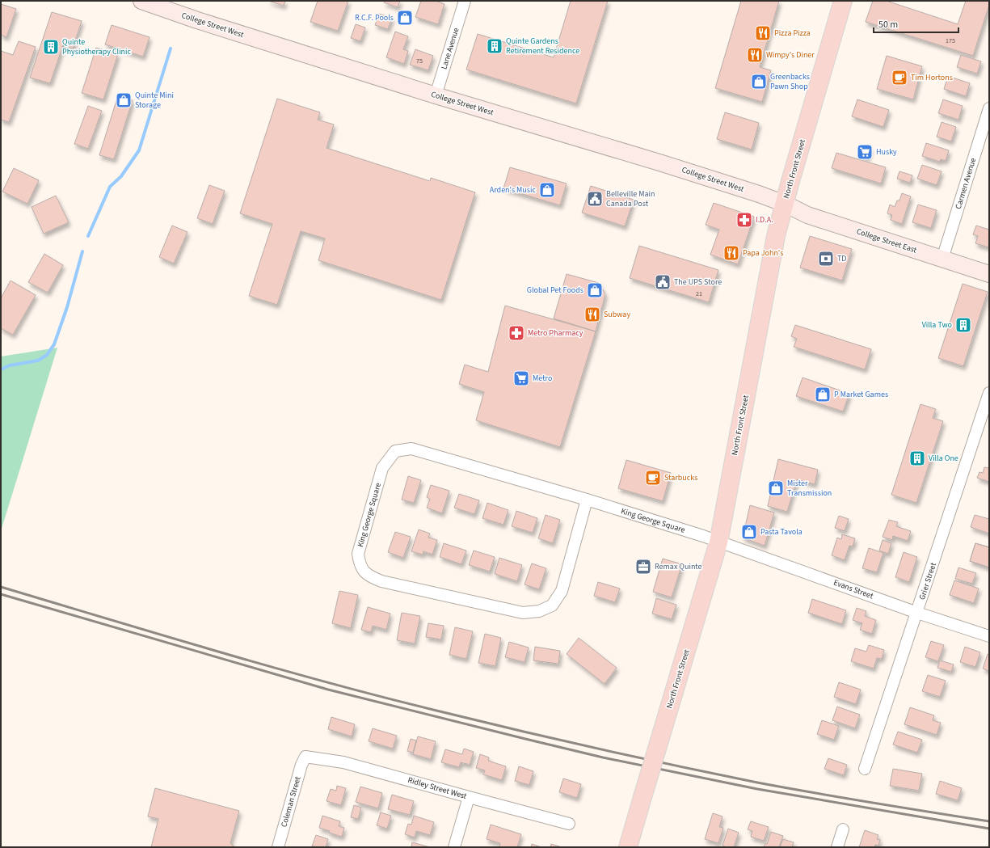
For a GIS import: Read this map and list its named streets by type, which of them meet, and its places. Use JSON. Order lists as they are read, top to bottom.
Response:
{
  "streets": {
    "main road": ["College Street West", "North Front Street", "College Street East"],
    "street": [
      "Lane Avenue",
      "Carmen Avenue",
      "King George Square",
      "Grier Street",
      "Evans Street",
      "Ridley Street West",
      "Coleman Street"
    ]
  },
  "crossings": [
    ["College Street West", "Lane Avenue"],
    ["College Street West", "North Front Street"],
    ["College Street West", "College Street East"],
    ["North Front Street", "College Street East"],
    ["North Front Street", "King George Square"],
    ["North Front Street", "Evans Street"],
    ["Carmen Avenue", "College Street East"],
    ["King George Square", "Evans Street"],
    ["Grier Street", "Evans Street"],
    ["Ridley Street West", "Coleman Street"]
  ],
  "places": {
    "shop": [
      "R.C.F. Pools",
      "Greenbacks Pawn Shop",
      "Quinte Mini Storage",
      "Arden's Music",
      "Global Pet Foods",
      "P Market Games",
      "Mister Transmission",
      "Pasta Tavola"
    ],
    "restaurant": [
      "Pizza Pizza",
      "Wimpy's Diner",
      "Papa John's",
      "Subway"
    ],
    "building": [
      "Quinte Gardens Retirement Residence",
      "Quinte Physiotherapy Clinic",
      "Villa Two",
      "Villa One"
    ],
    "cafe": ["Tim Hortons", "Starbucks"],
    "supermarket": ["Husky", "Metro"],
    "public building": ["Belleville Main Canada Post", "The UPS Store"],
    "pharmacy": ["I.D.A.", "Metro Pharmacy"],
    "bank": ["TD"],
    "office": ["Remax Quinte"]
  },
  "house_numbers": ["175", "75", "21"],
  "scale_bar": "50 m"
}
